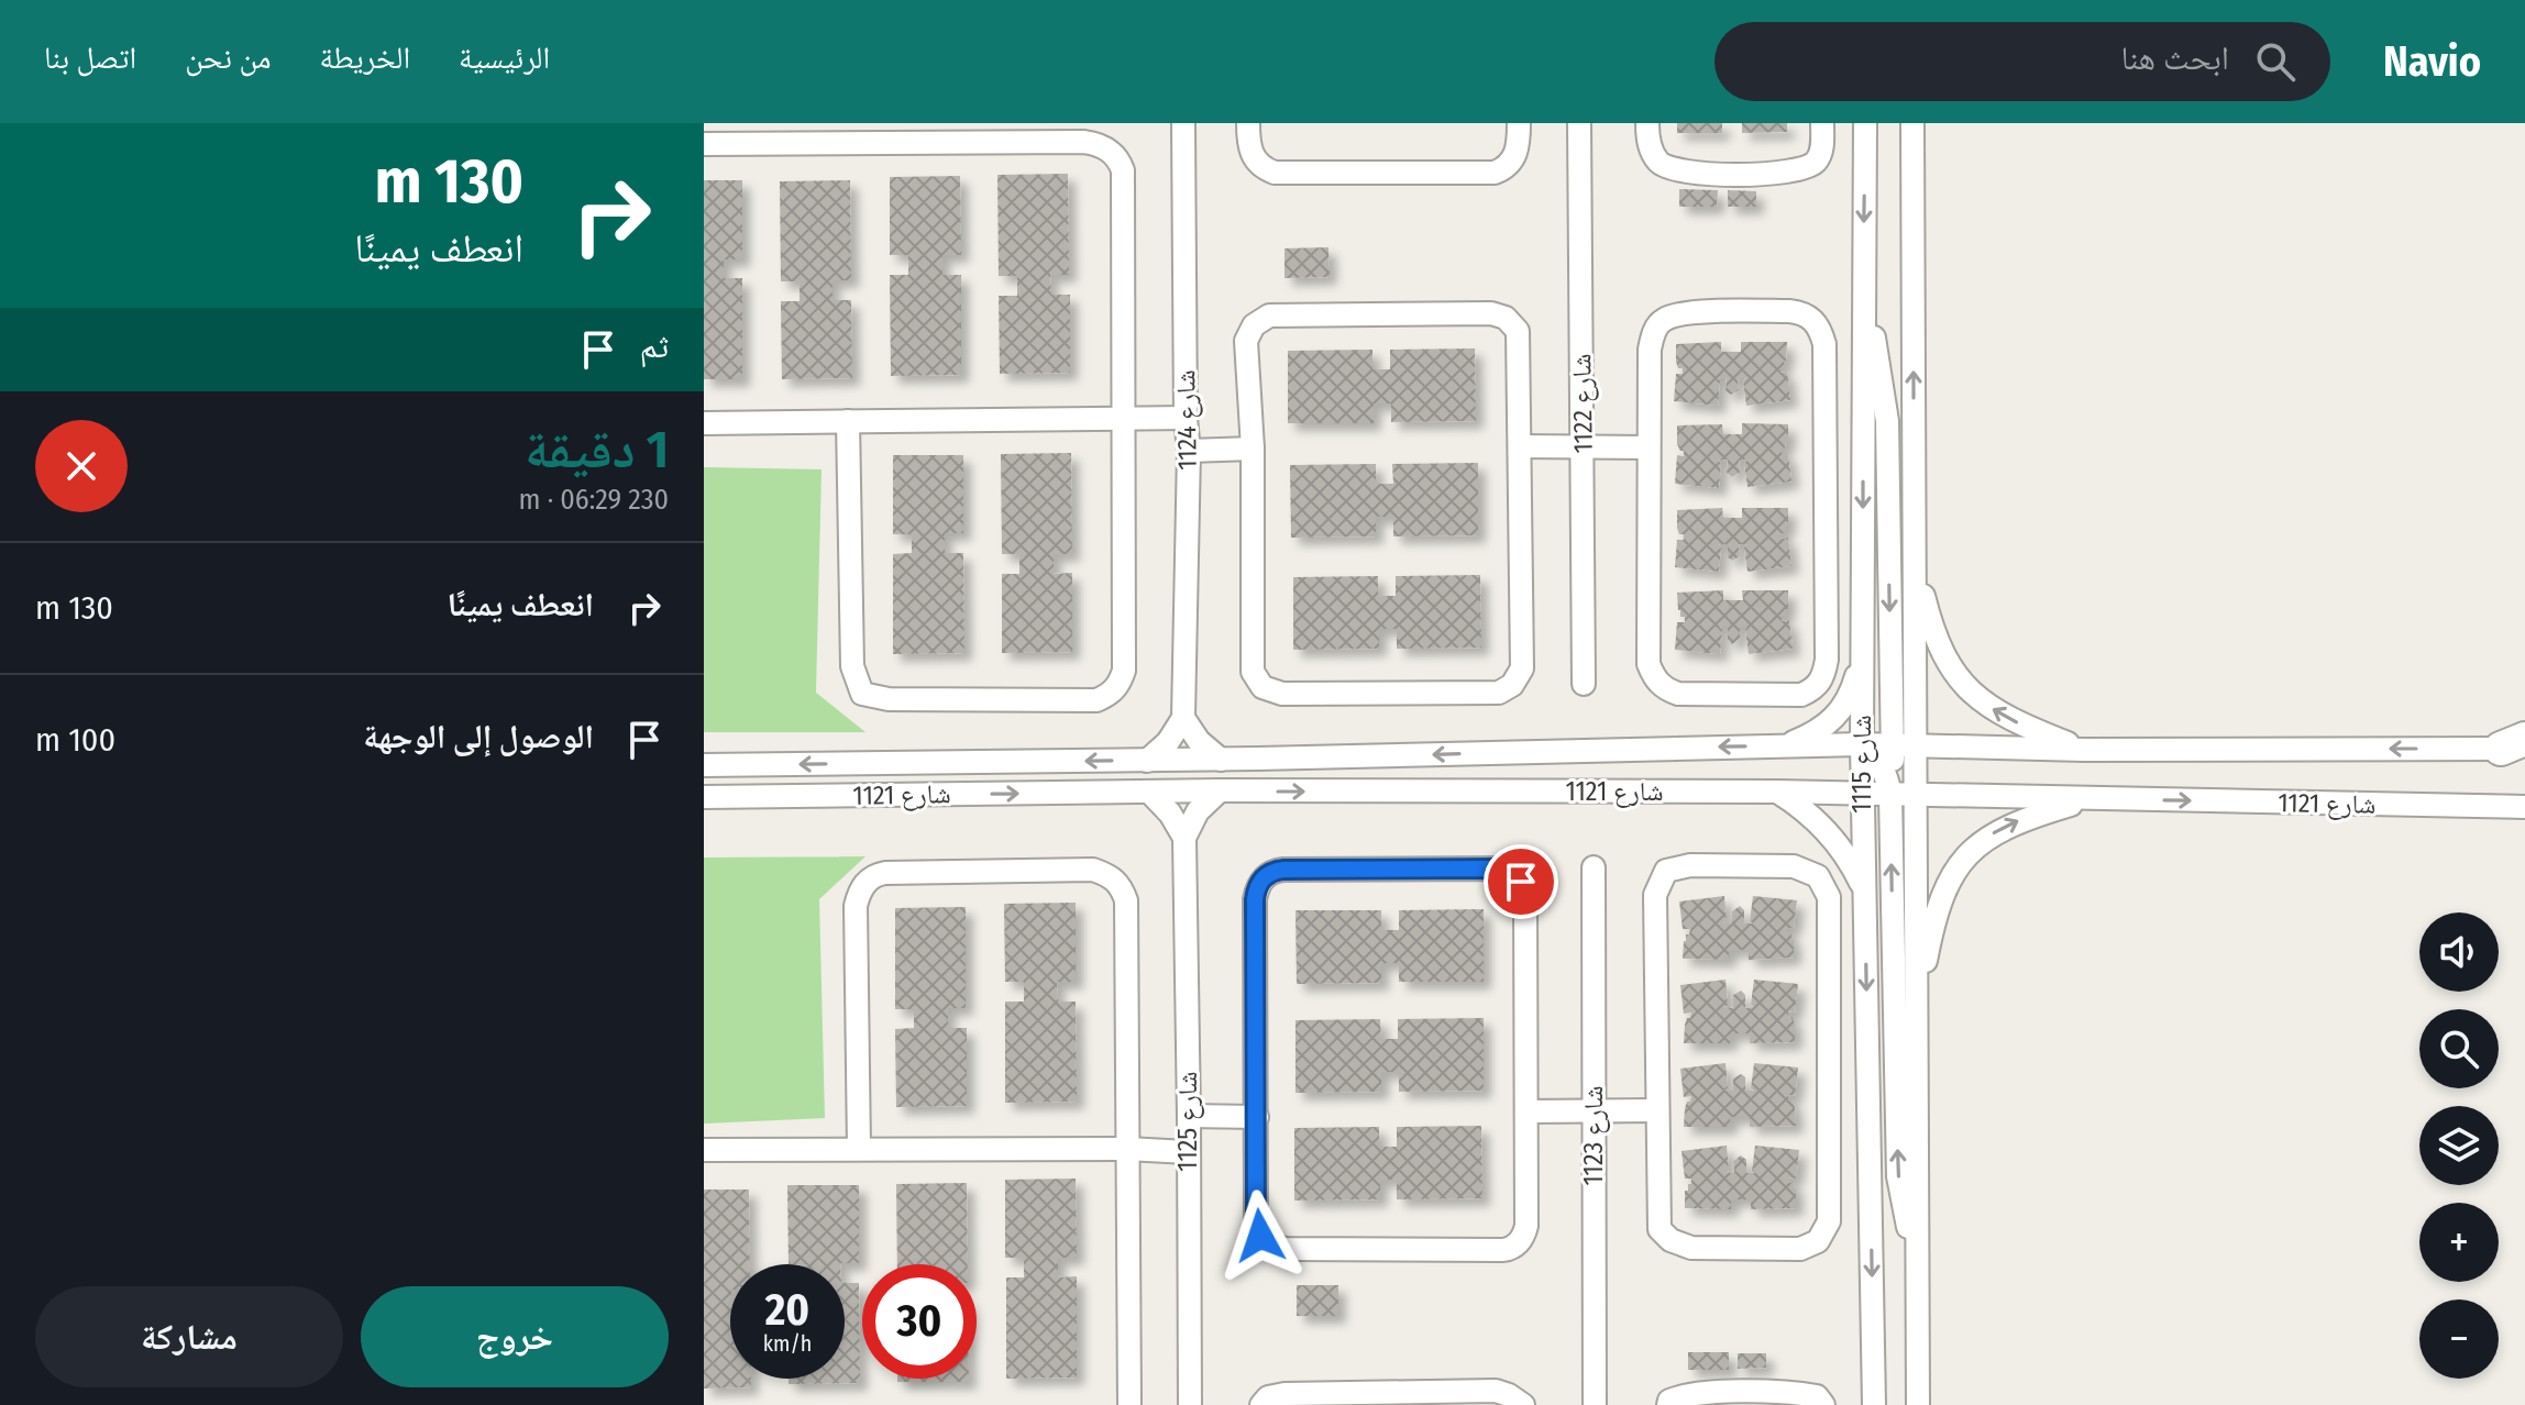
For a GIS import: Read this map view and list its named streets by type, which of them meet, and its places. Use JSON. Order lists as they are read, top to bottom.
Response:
{
  "streets": {
    "street": [
      "شارع 1122",
      "شارع 1124",
      "شارع 1115",
      "شارع 1121",
      "شارع 1125",
      "شارع 1123"
    ]
  },
  "crossings": [
    ["شارع 1115", "شارع 1121"]
  ],
  "page": {
    "header": "Navio",
    "search": "ابحث هنا",
    "nav": [
      "الرئيسية",
      "الخريطة",
      "من نحن",
      "اتصل بنا"
    ],
    "turn": ["130 m", "انعطف يمينًا"],
    "then": "ثم",
    "heading": ["1 دقيقة", "230 m · 06:29"],
    "list": [
      {
        "name": "انعطف يمينًا",
        "value": "130 m"
      },
      {
        "name": "الوصول إلى الوجهة",
        "value": "100 m"
      }
    ],
    "map_buttons": ["+", "−"],
    "speed": "20 km/h",
    "limit": "30",
    "buttons": ["خروج", "مشاركة"]
  }
}
